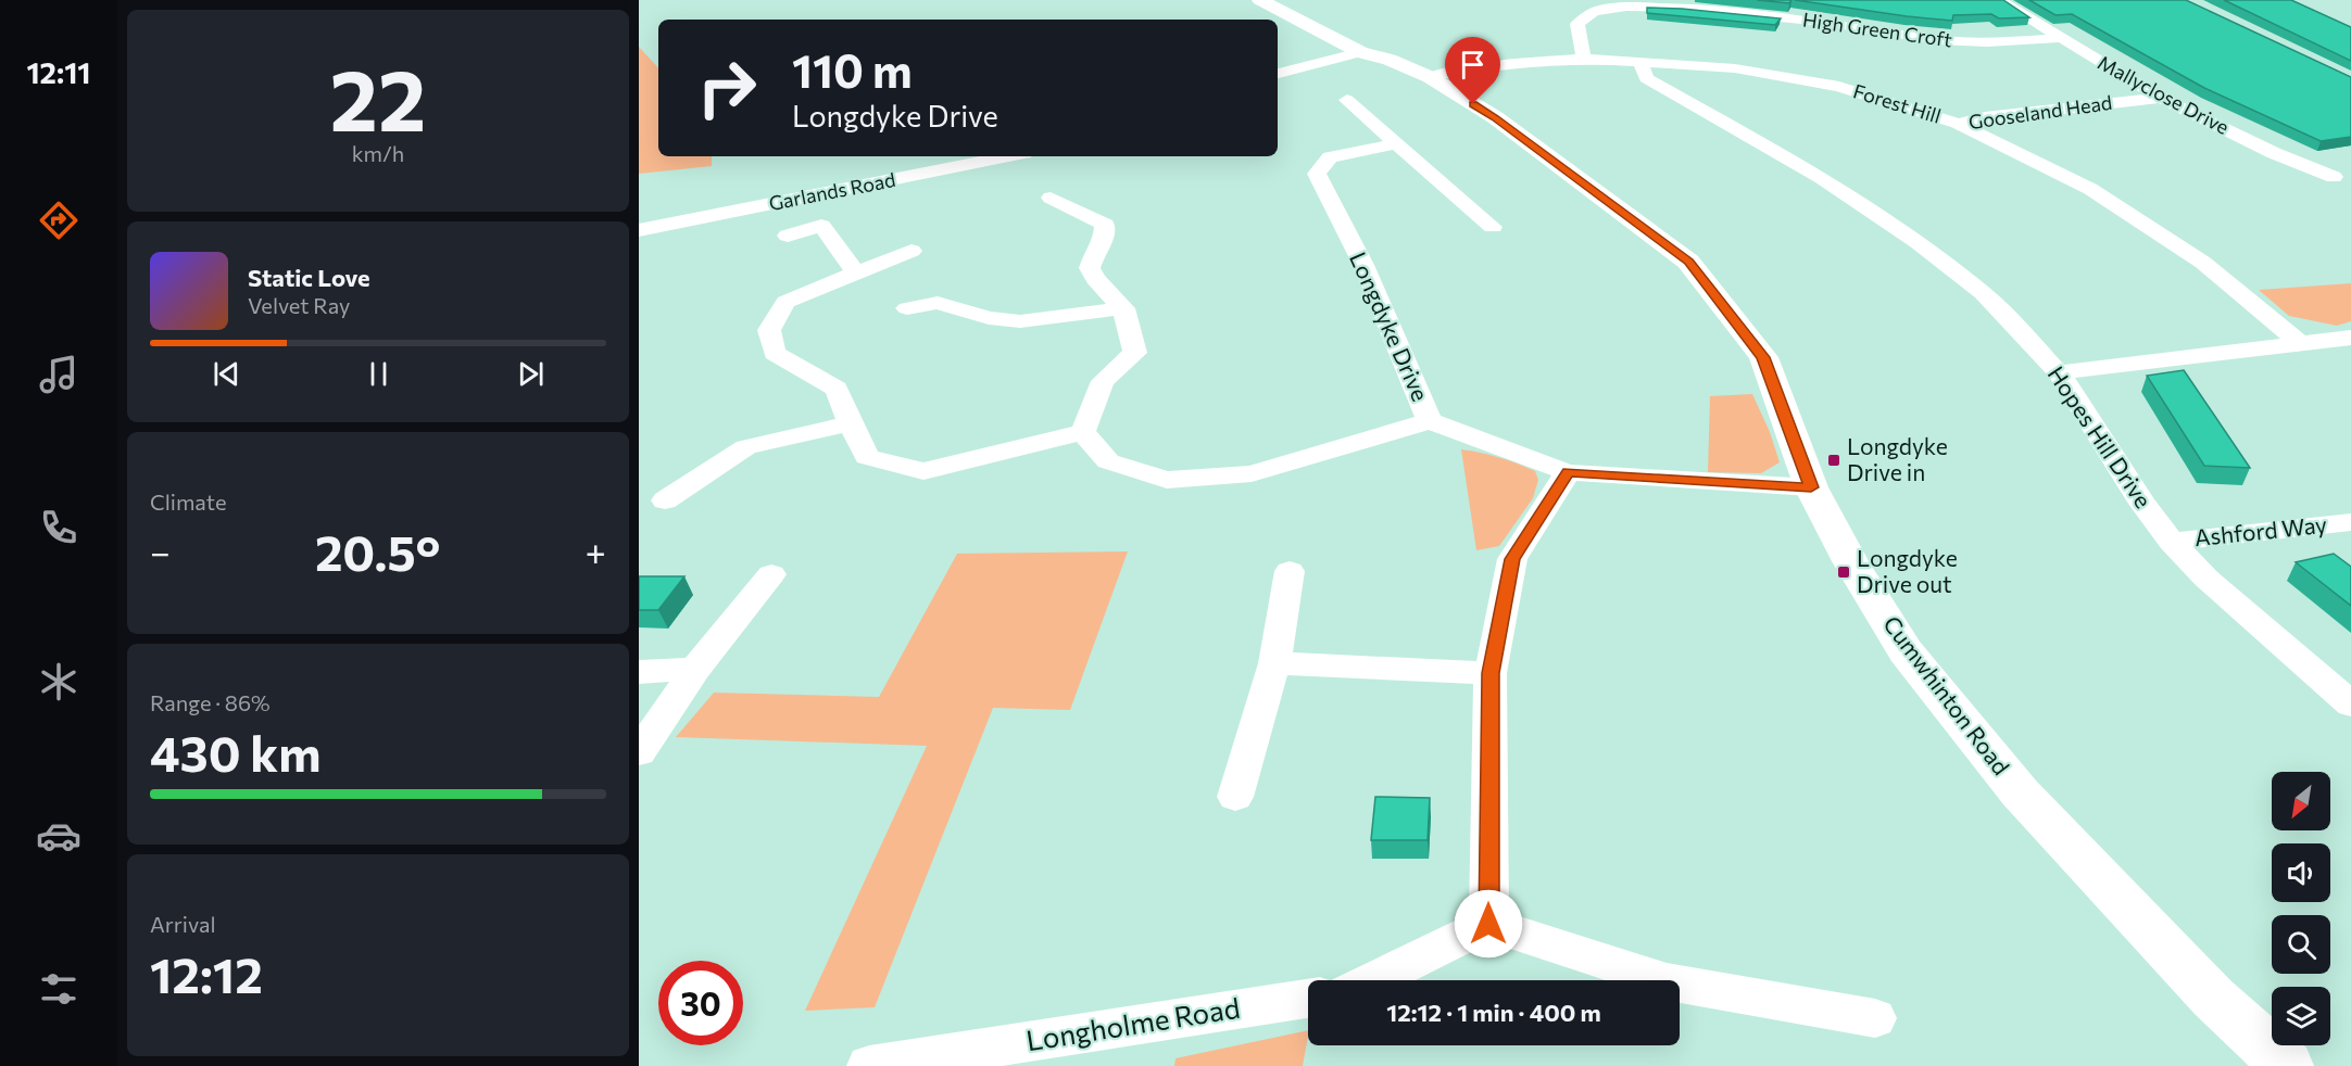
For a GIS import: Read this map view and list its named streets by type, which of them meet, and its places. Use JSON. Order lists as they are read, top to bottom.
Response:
{
  "streets": {
    "street": [
      "High Green Croft",
      "Mallyclose Drive",
      "Forest Hill",
      "Gooseland Head",
      "Garlands Road",
      "Longdyke Drive",
      "Hopes Hill Drive",
      "Ashford Way",
      "Cumwhinton Road",
      "Longholme Road"
    ]
  },
  "crossings": [
    ["High Green Croft", "Mallyclose Drive"],
    ["High Green Croft", "Forest Hill"],
    ["Mallyclose Drive", "Gooseland Head"],
    ["Forest Hill", "Gooseland Head"],
    ["Forest Hill", "Hopes Hill Drive"],
    ["Forest Hill", "Cumwhinton Road"],
    ["Longdyke Drive", "Cumwhinton Road"],
    ["Hopes Hill Drive", "Ashford Way"]
  ],
  "places": {
    "transit": ["Longdyke Drive in", "Longdyke Drive out"]
  },
  "north": "bottom left",
  "page": {
    "tabs": "12:11",
    "tile": [
      ["22", "km/h"],
      "Climate",
      ["Range · 86%", "430 km"],
      ["Arrival", "12:12"]
    ],
    "turn": ["110 m", "Longdyke Drive"],
    "song": ["Static Love", "Velvet Ray"],
    "heat": ["−", "20.5°", "+"],
    "limit": "30",
    "trip": "12:12 · 1 min · 400 m"
  }
}
